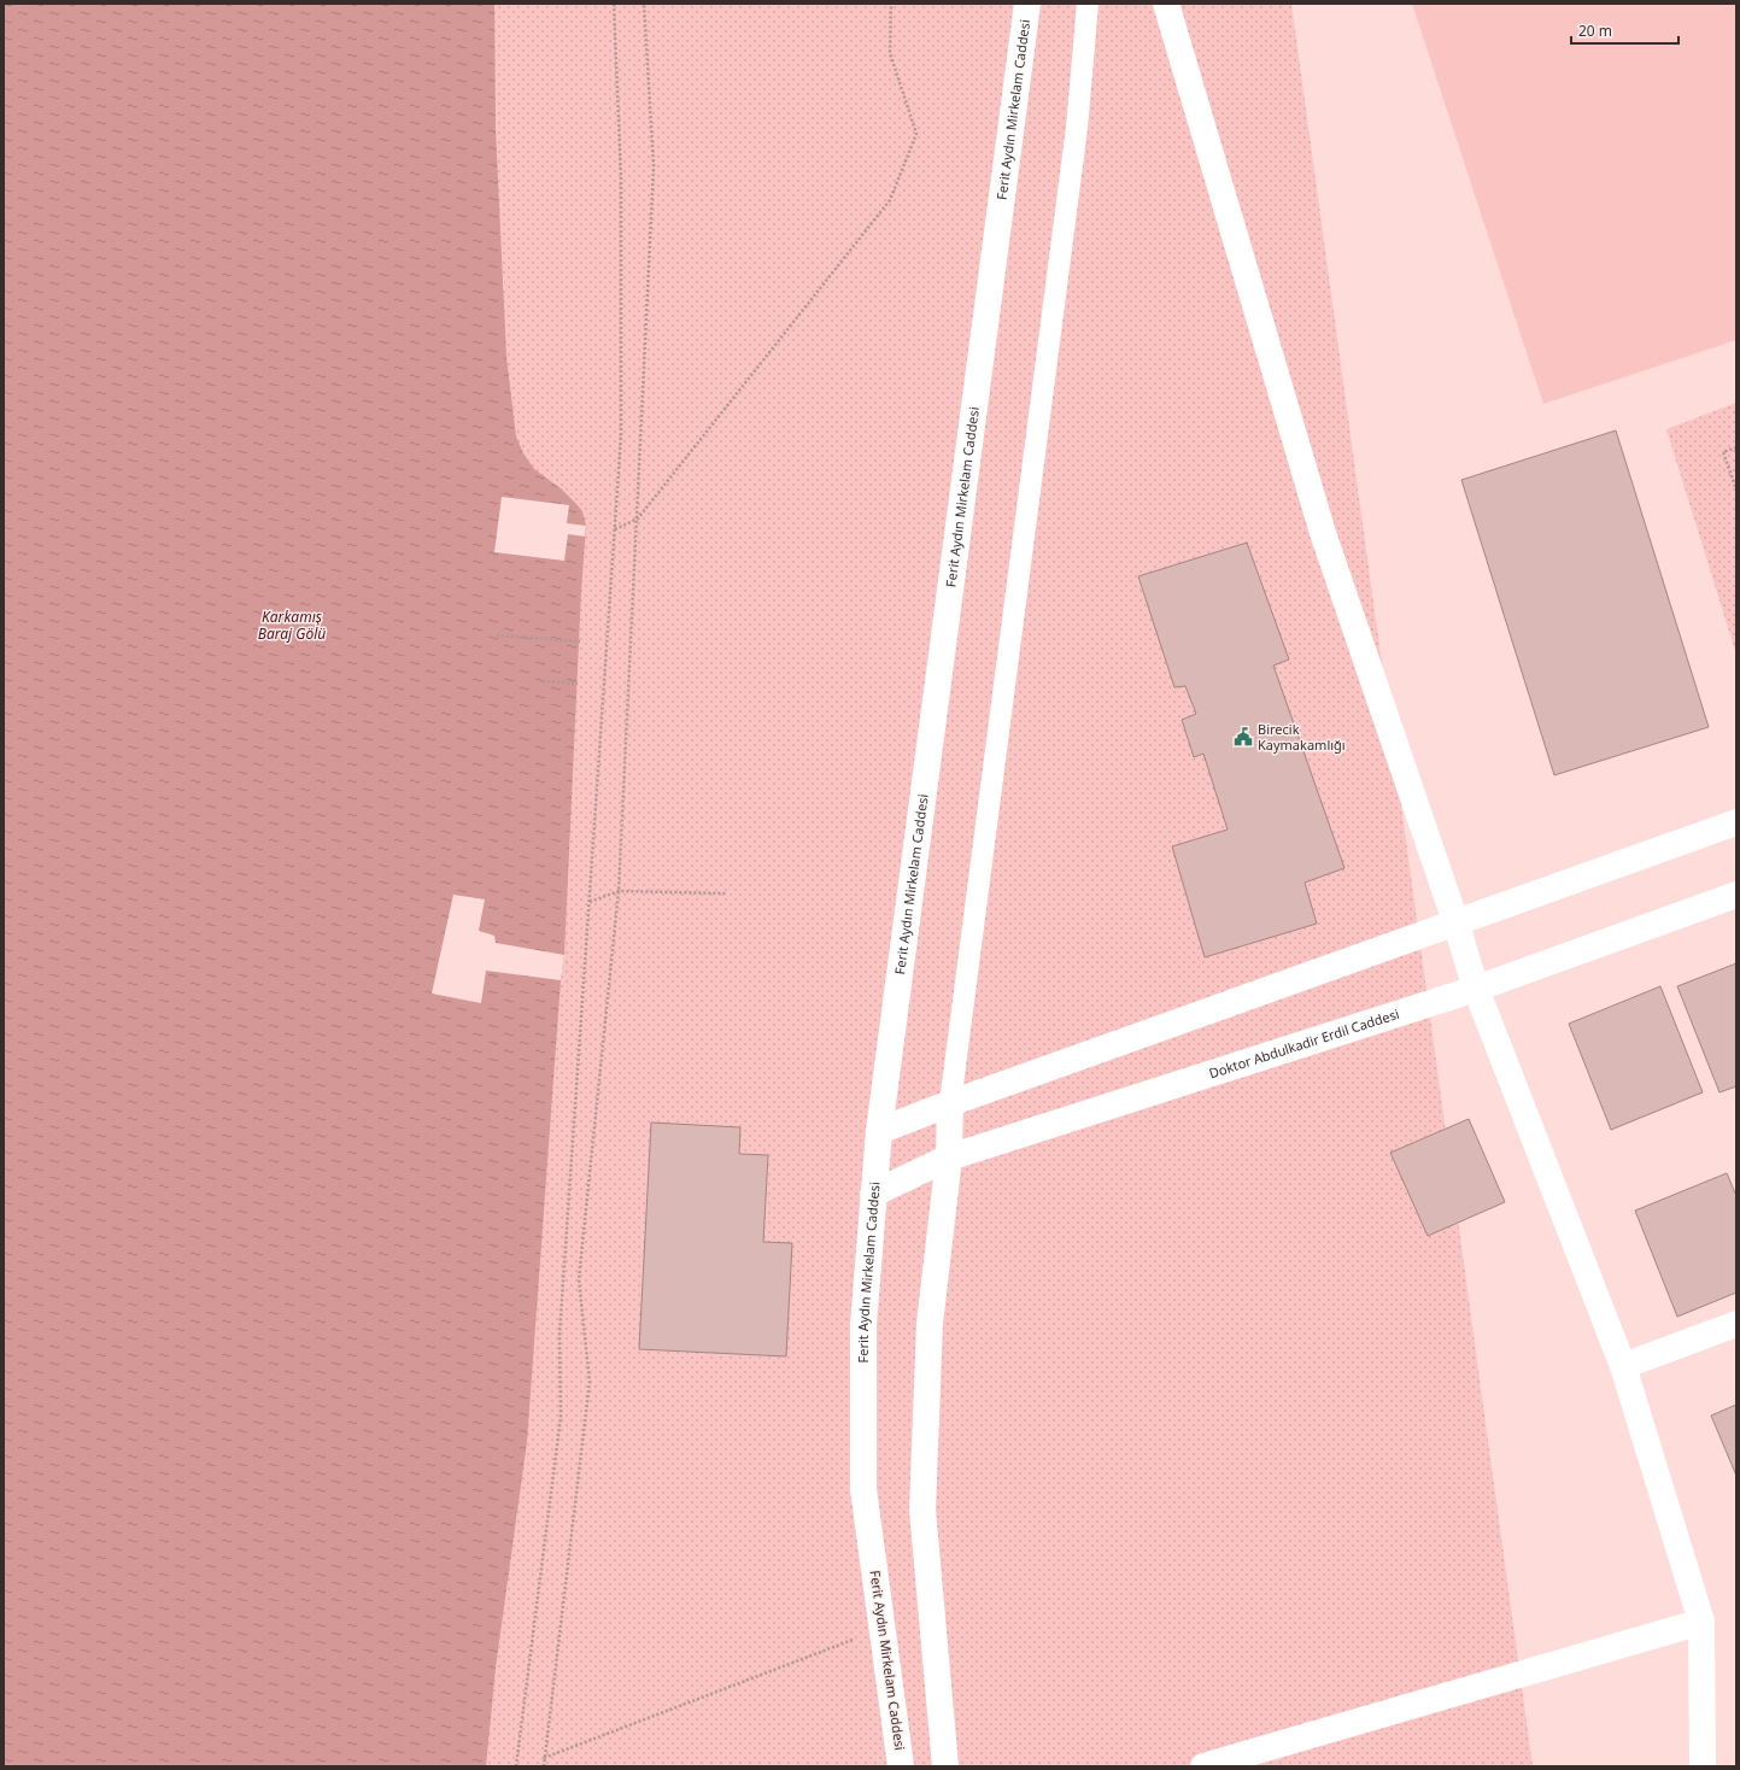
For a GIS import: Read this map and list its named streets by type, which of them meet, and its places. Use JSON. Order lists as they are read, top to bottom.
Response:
{
  "streets": {
    "street": ["Ferit Aydın Mirkelam Caddesi", "Doktor Abdulkadir Erdil Caddesi"]
  },
  "crossings": [
    ["Ferit Aydın Mirkelam Caddesi", "Doktor Abdulkadir Erdil Caddesi"]
  ],
  "water": ["Karkamış Baraj Gölü"],
  "places": {
    "public building": ["Birecik Kaymakamlığı"]
  },
  "scale_bar": "20 m"
}
